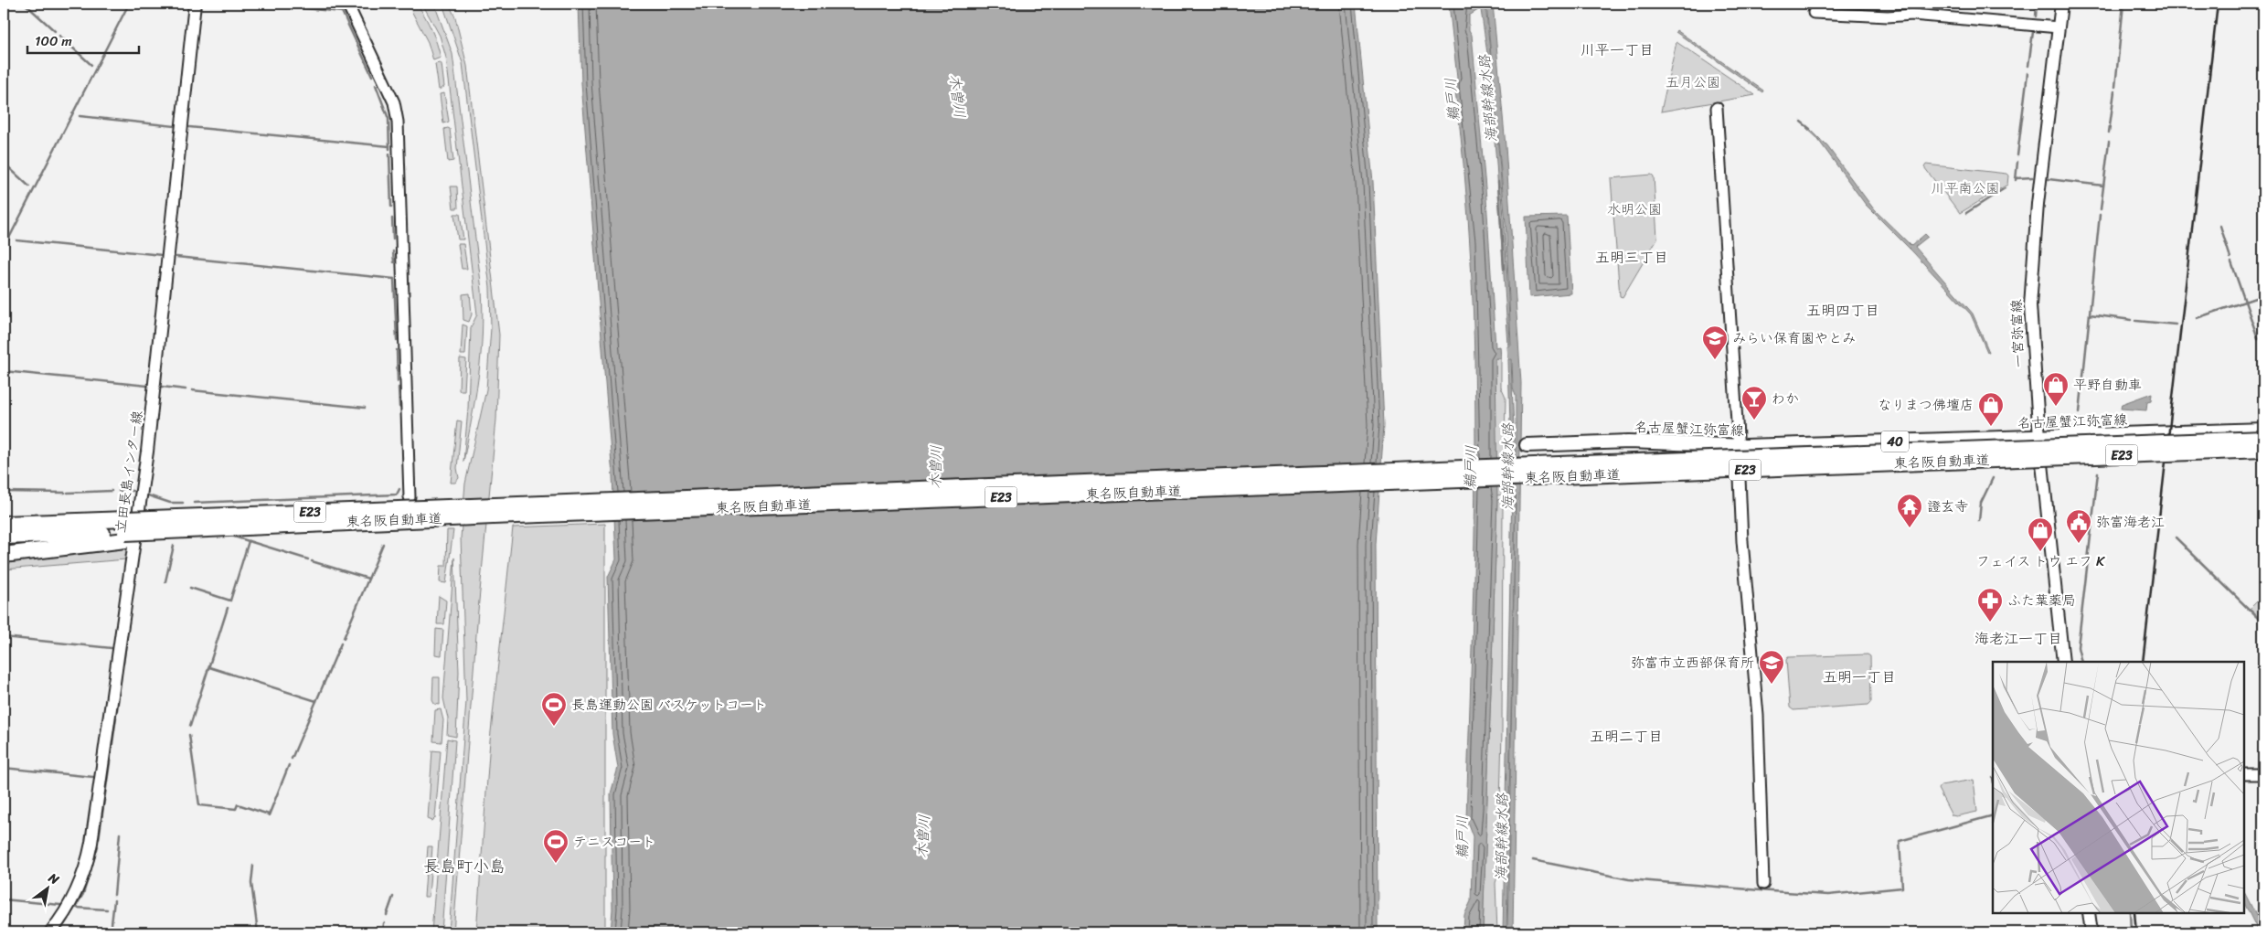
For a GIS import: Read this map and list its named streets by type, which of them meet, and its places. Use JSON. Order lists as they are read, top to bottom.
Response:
{
  "streets": {
    "highway": ["E23", "東名阪自動車道"],
    "main road": [
      "一宮弥富線",
      "名古屋蟹江弥富線",
      "40",
      "立田長島インター線"
    ]
  },
  "crossings": [
    ["一宮弥富線", "名古屋蟹江弥富線"]
  ],
  "districts": [
    "川平一丁目",
    "五明三丁目",
    "五明四丁目",
    "海老江一丁目",
    "五明一丁目",
    "五明二丁目",
    "長島町小島"
  ],
  "water": ["木曽川", "海部幹線水路", "鵜戸川"],
  "parks": ["五月公園", "川平南公園", "水明公園"],
  "places": {
    "school or university": ["みらい保育園やとみ", "弥富市立西部保育所"],
    "shop": ["平野自動車", "なりまつ佛壇店", "フェイス トウ エフ K"],
    "bar": ["わか"],
    "temple": ["證玄寺"],
    "public building": ["弥富海老江"],
    "pharmacy": ["ふた葉薬局"],
    "sports": ["長島運動公園 バスケットコート", "テニスコート"]
  },
  "scale_bar": "100 m",
  "north": "top right"
}
